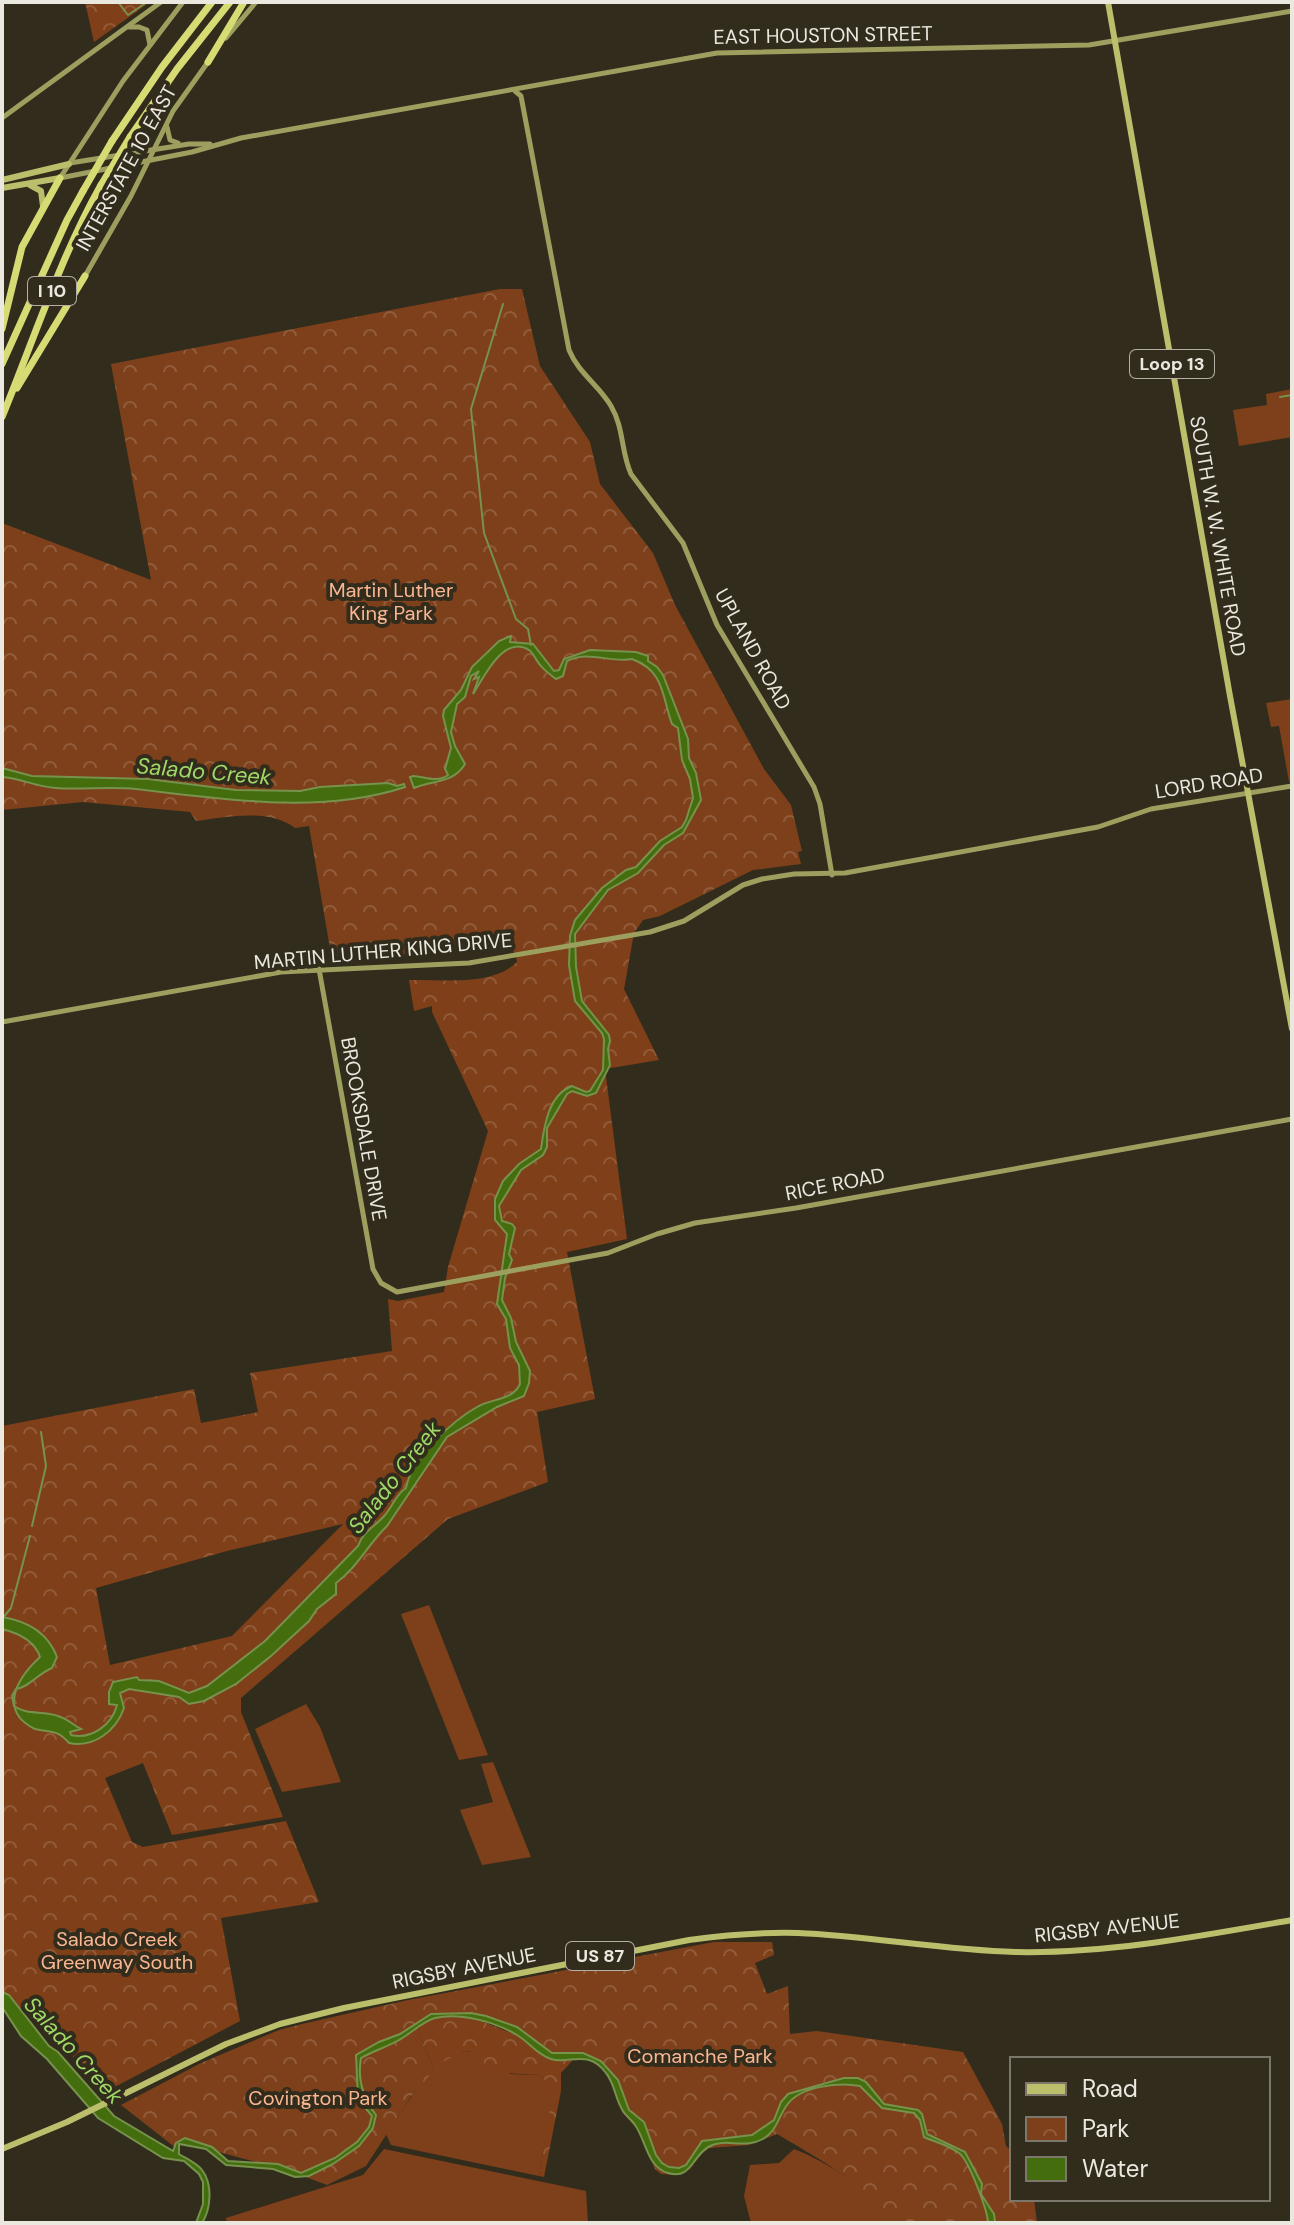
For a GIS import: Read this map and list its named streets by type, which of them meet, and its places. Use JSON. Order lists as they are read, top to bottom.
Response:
{
  "streets": {
    "highway": ["I 10"],
    "main road": [
      "EAST HOUSTON STREET",
      "INTERSTATE 10 EAST",
      "Loop 13",
      "SOUTH W. W. WHITE ROAD",
      "UPLAND ROAD",
      "LORD ROAD",
      "MARTIN LUTHER KING DRIVE",
      "BROOKSDALE DRIVE",
      "RICE ROAD",
      "RIGSBY AVENUE",
      "US 87"
    ]
  },
  "crossings": [
    ["EAST HOUSTON STREET", "INTERSTATE 10 EAST"],
    ["EAST HOUSTON STREET", "SOUTH W. W. WHITE ROAD"],
    ["EAST HOUSTON STREET", "UPLAND ROAD"],
    ["SOUTH W. W. WHITE ROAD", "LORD ROAD"],
    ["UPLAND ROAD", "MARTIN LUTHER KING DRIVE"],
    ["LORD ROAD", "MARTIN LUTHER KING DRIVE"],
    ["MARTIN LUTHER KING DRIVE", "BROOKSDALE DRIVE"],
    ["BROOKSDALE DRIVE", "RICE ROAD"]
  ],
  "water": ["Salado Creek"],
  "parks": [
    "Martin Luther King Park",
    "Salado Creek Greenway South",
    "Comanche Park",
    "Covington Park"
  ],
  "legend": ["Road", "Park", "Water"]
}
